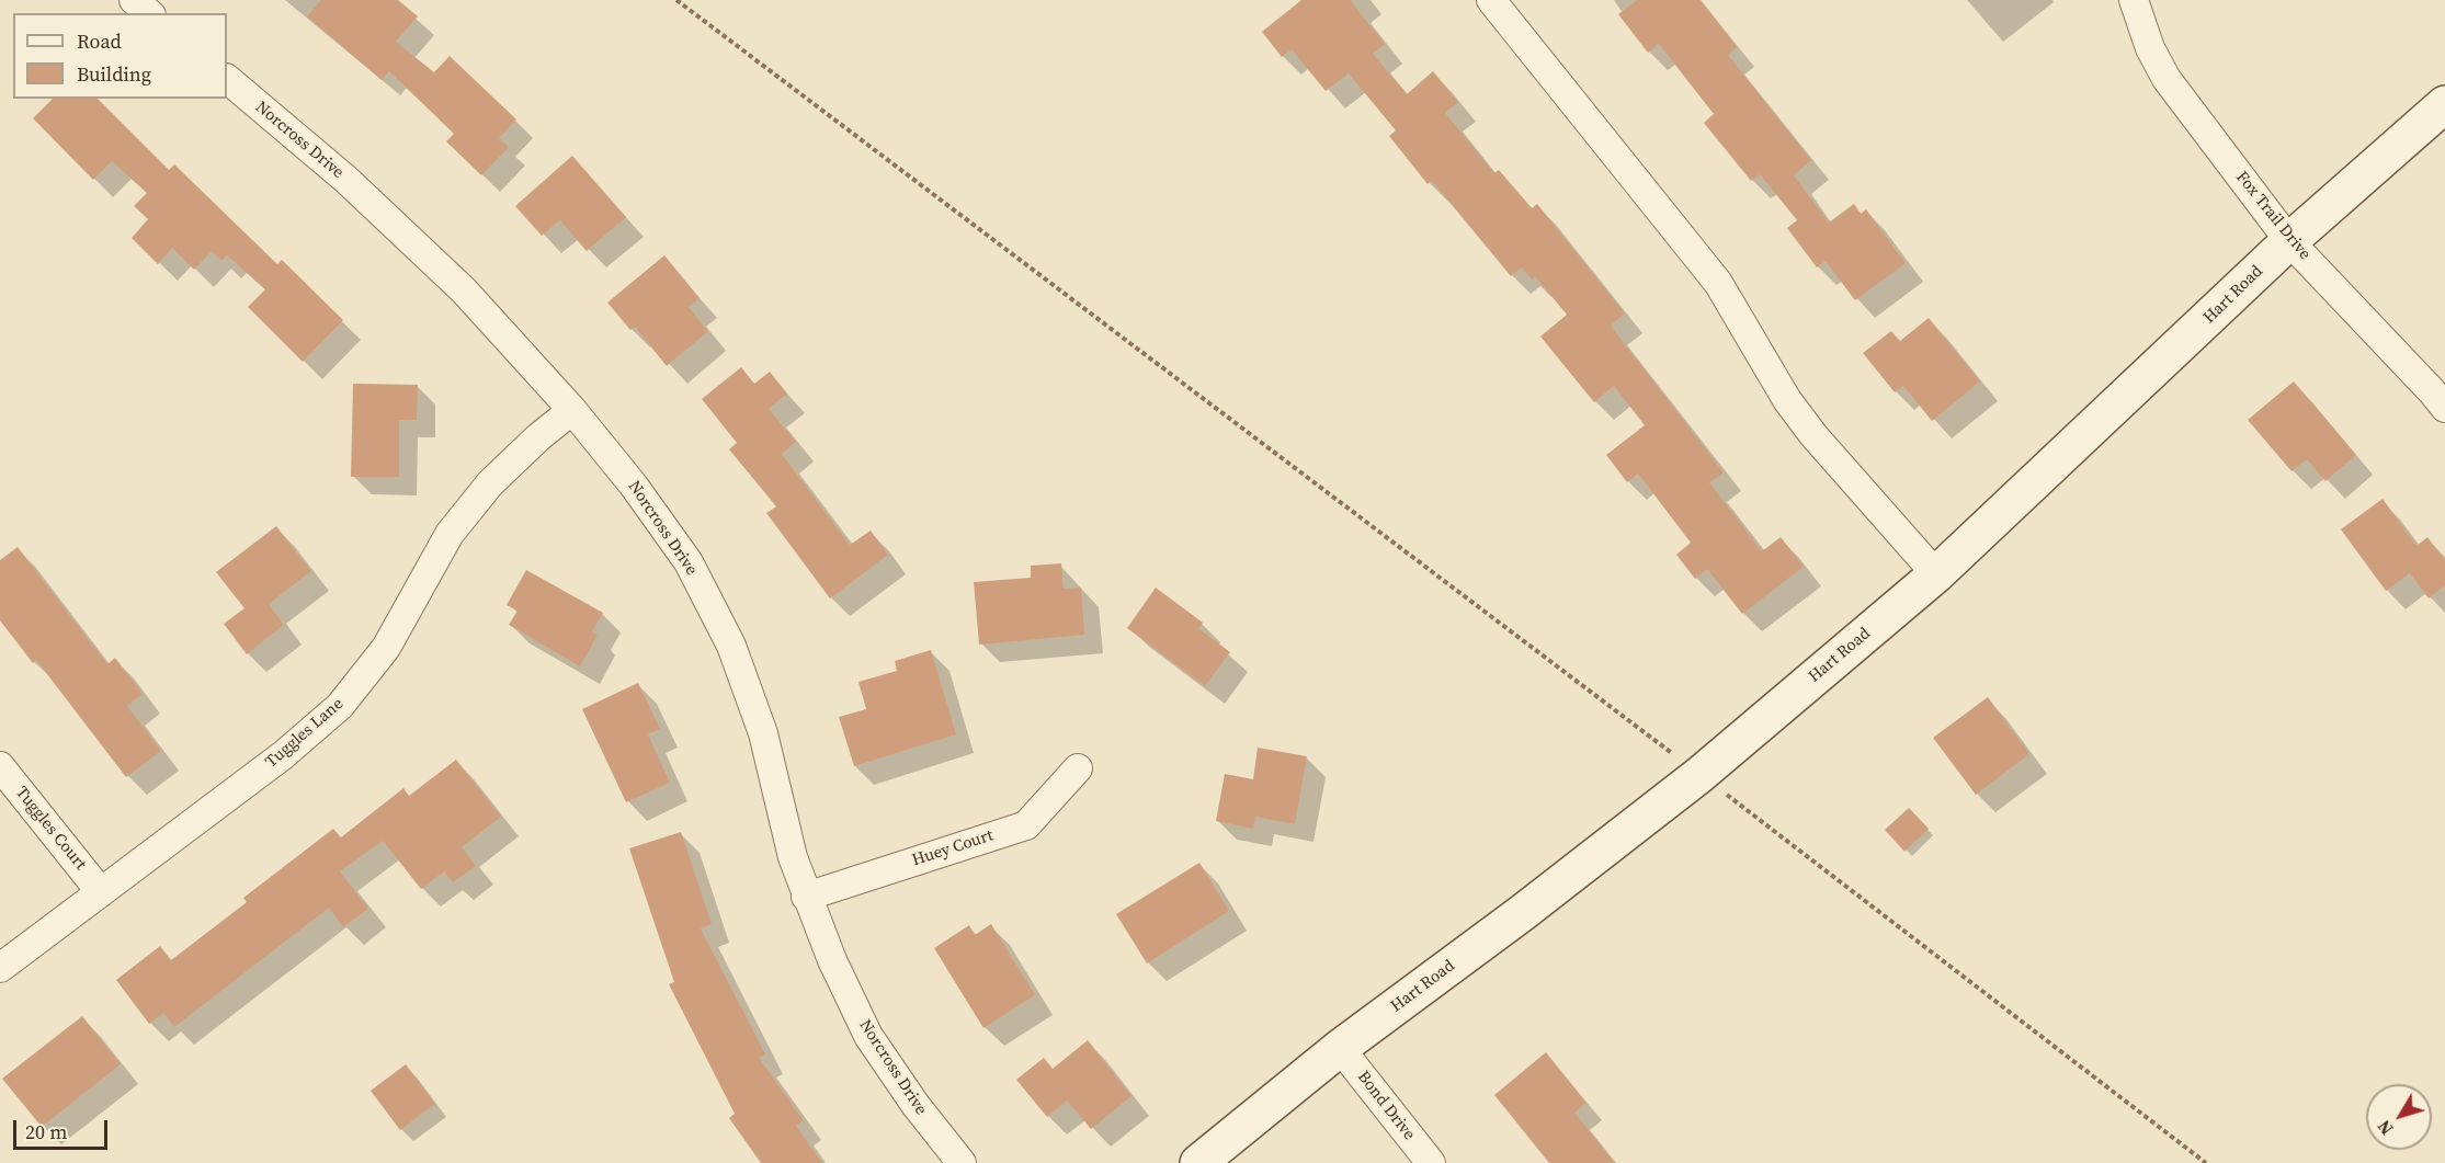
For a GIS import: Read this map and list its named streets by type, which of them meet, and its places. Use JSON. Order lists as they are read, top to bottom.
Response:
{
  "streets": {
    "street": [
      "Norcross Drive",
      "Fox Trail Drive",
      "Hart Road",
      "Tuggles Lane",
      "Tuggles Court",
      "Huey Court",
      "Bond Drive"
    ]
  },
  "crossings": [
    ["Norcross Drive", "Tuggles Lane"],
    ["Norcross Drive", "Huey Court"],
    ["Fox Trail Drive", "Hart Road"],
    ["Hart Road", "Bond Drive"],
    ["Tuggles Lane", "Tuggles Court"]
  ],
  "legend": ["Road", "Building"],
  "scale_bar": "20 m",
  "north": "bottom left"
}
